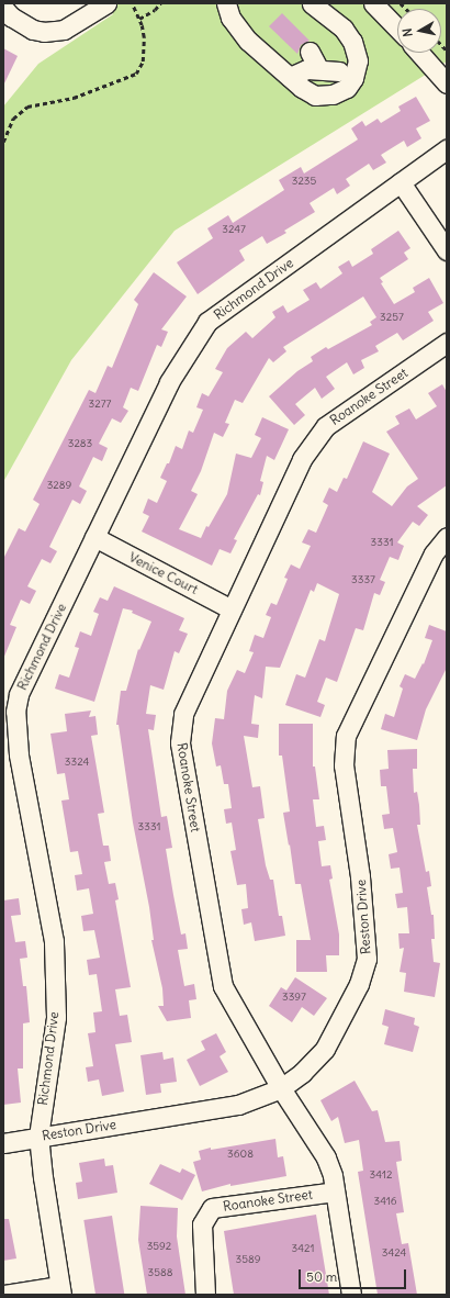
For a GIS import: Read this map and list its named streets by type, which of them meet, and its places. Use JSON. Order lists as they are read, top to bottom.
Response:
{
  "streets": {
    "street": [
      "Richmond Drive",
      "Roanoke Street",
      "Venice Court",
      "Reston Drive"
    ]
  },
  "crossings": [
    ["Richmond Drive", "Venice Court"],
    ["Richmond Drive", "Reston Drive"],
    ["Roanoke Street", "Venice Court"],
    ["Roanoke Street", "Reston Drive"]
  ],
  "house_numbers": [
    "3235",
    "3247",
    "3257",
    "3277",
    "3283",
    "3289",
    "3331",
    "3337",
    "3324",
    "3331",
    "3397",
    "3608",
    "3412",
    "3416",
    "3592",
    "3421",
    "3424",
    "3589",
    "3588"
  ],
  "scale_bar": "50 m",
  "north": "left"
}
